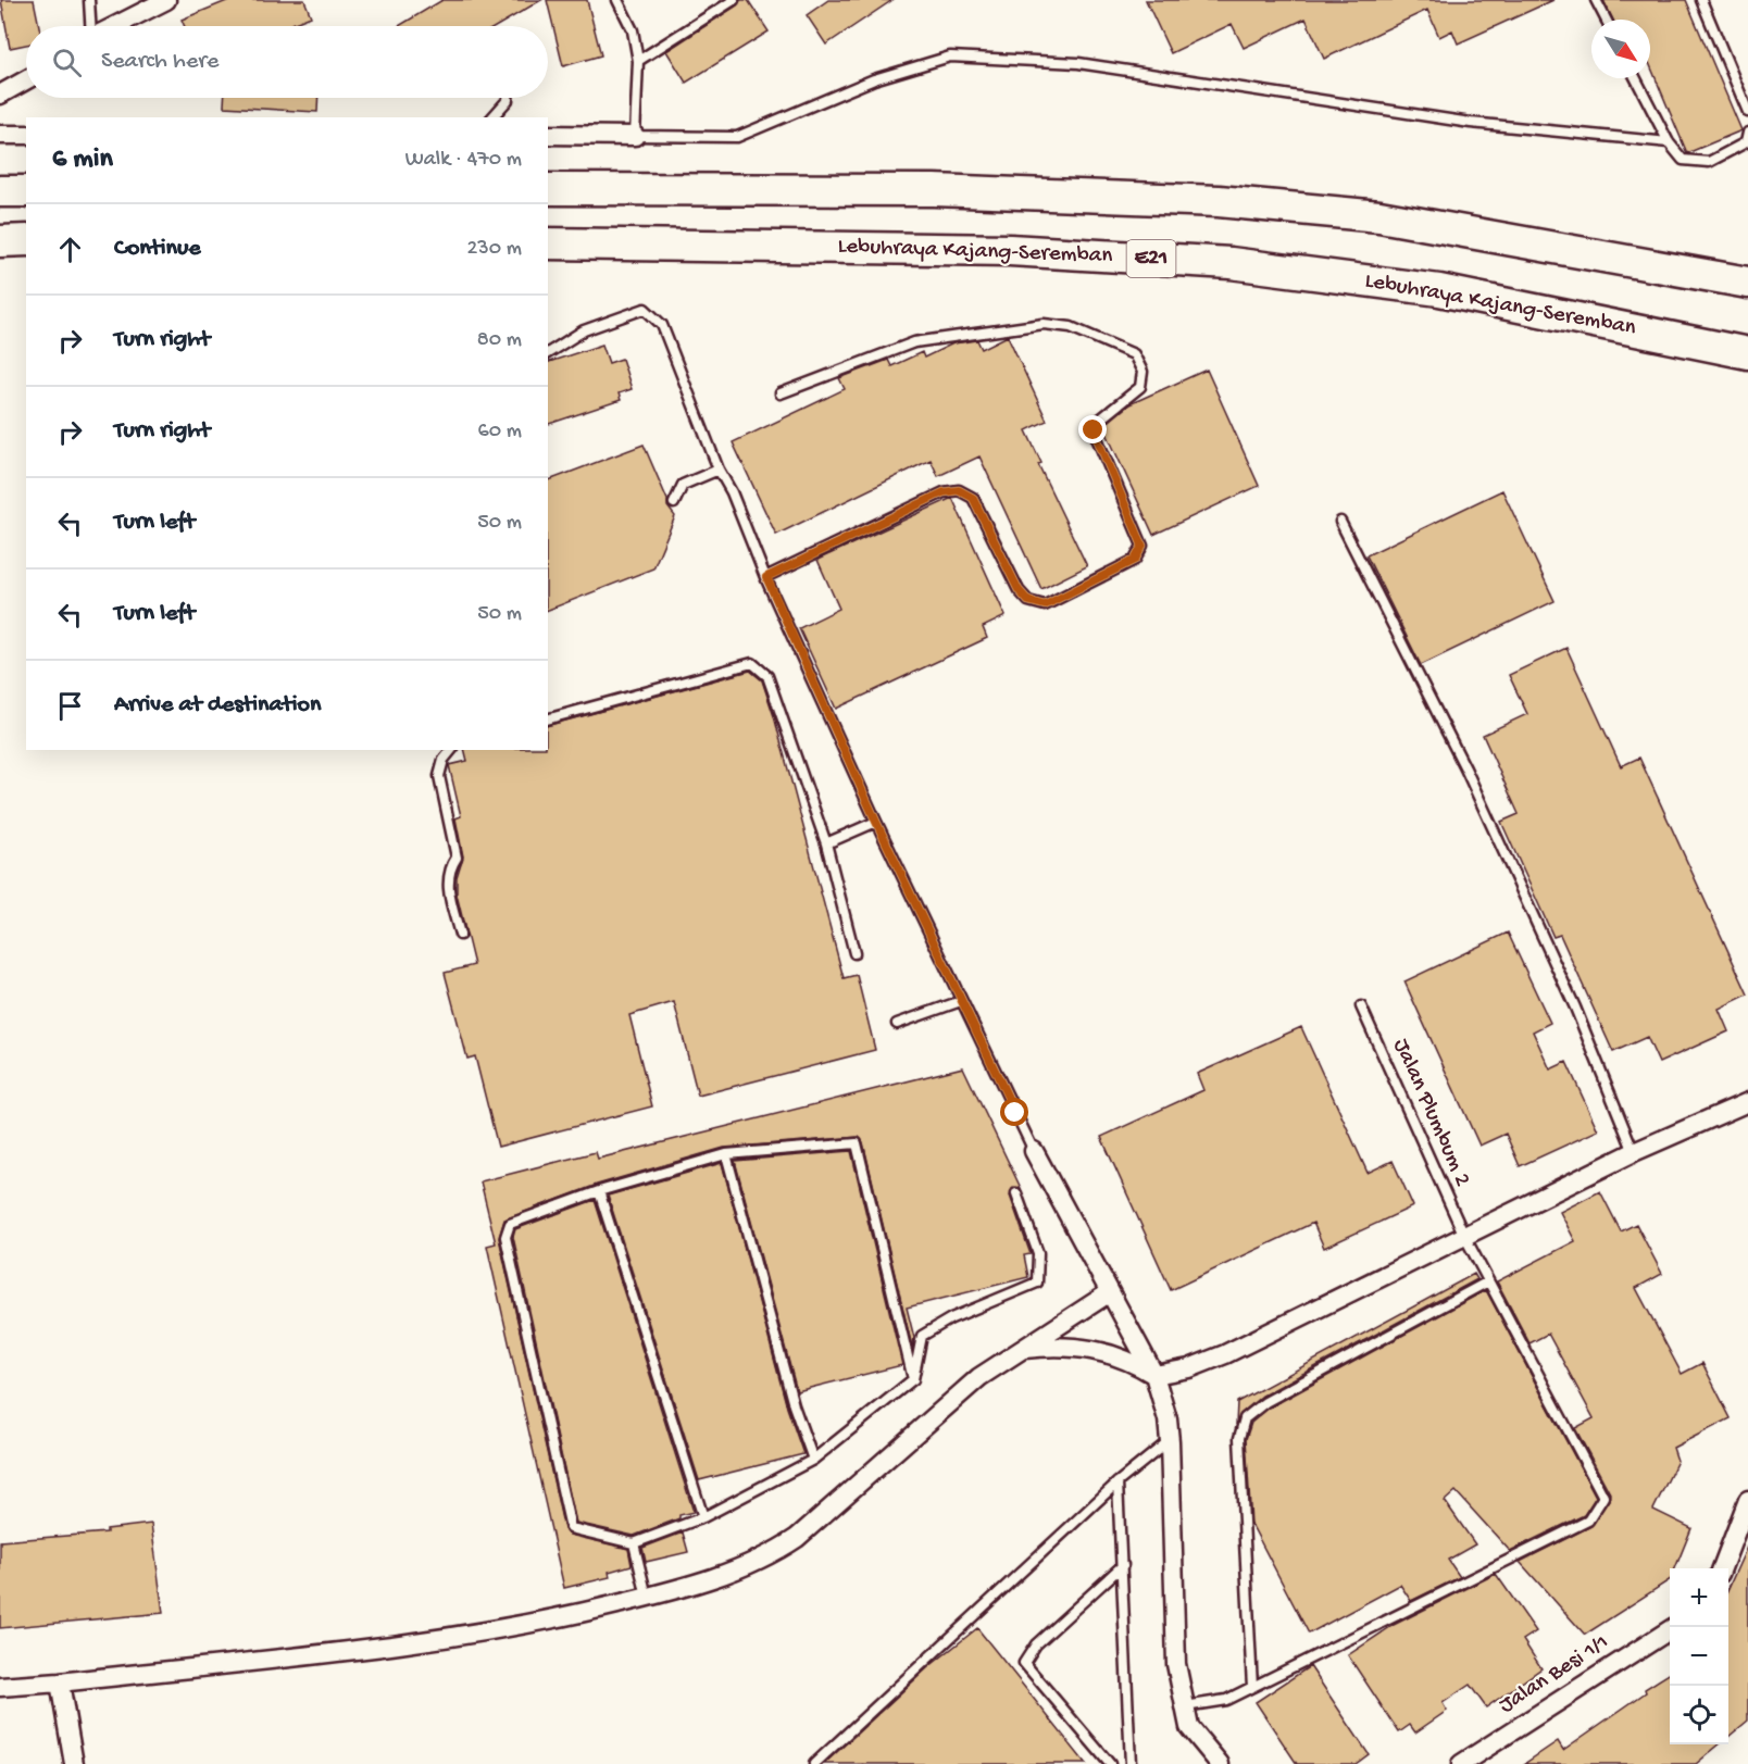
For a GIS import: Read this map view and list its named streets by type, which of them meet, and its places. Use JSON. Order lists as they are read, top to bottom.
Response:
{
  "streets": {
    "highway": ["Lebuhraya Kajang-Seremban", "E21"],
    "street": ["Jalan Besi 1/1"],
    "lane": ["Jalan Plumbum 2"]
  },
  "north": "bottom right",
  "page": {
    "search": "Search here",
    "heading": ["6 min", "Walk · 470 m"],
    "list": [
      ["Continue", "230 m"],
      ["Turn right", "80 m"],
      ["Turn right", "60 m"],
      ["Turn left", "50 m"],
      ["Turn left", "50 m"],
      "Arrive at destination"
    ],
    "map_buttons": ["+", "−"]
  }
}
